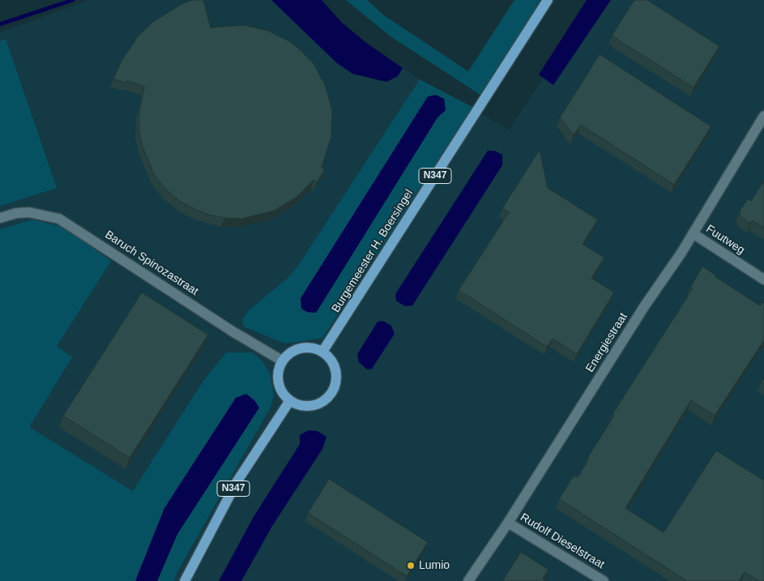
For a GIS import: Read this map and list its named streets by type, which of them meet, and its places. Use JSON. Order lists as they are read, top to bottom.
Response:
{
  "streets": {
    "main road": ["N347", "Burgemeester H. Boersingel"],
    "street": [
      "Fuutweg",
      "Baruch Spinozastraat",
      "Energiestraat",
      "Rudolf Dieselstraat"
    ]
  },
  "crossings": [
    ["N347", "Burgemeester H. Boersingel"],
    ["N347", "Baruch Spinozastraat"],
    ["Fuutweg", "Energiestraat"],
    ["Burgemeester H. Boersingel", "Baruch Spinozastraat"],
    ["Energiestraat", "Rudolf Dieselstraat"]
  ],
  "places": ["Lumio"]
}
